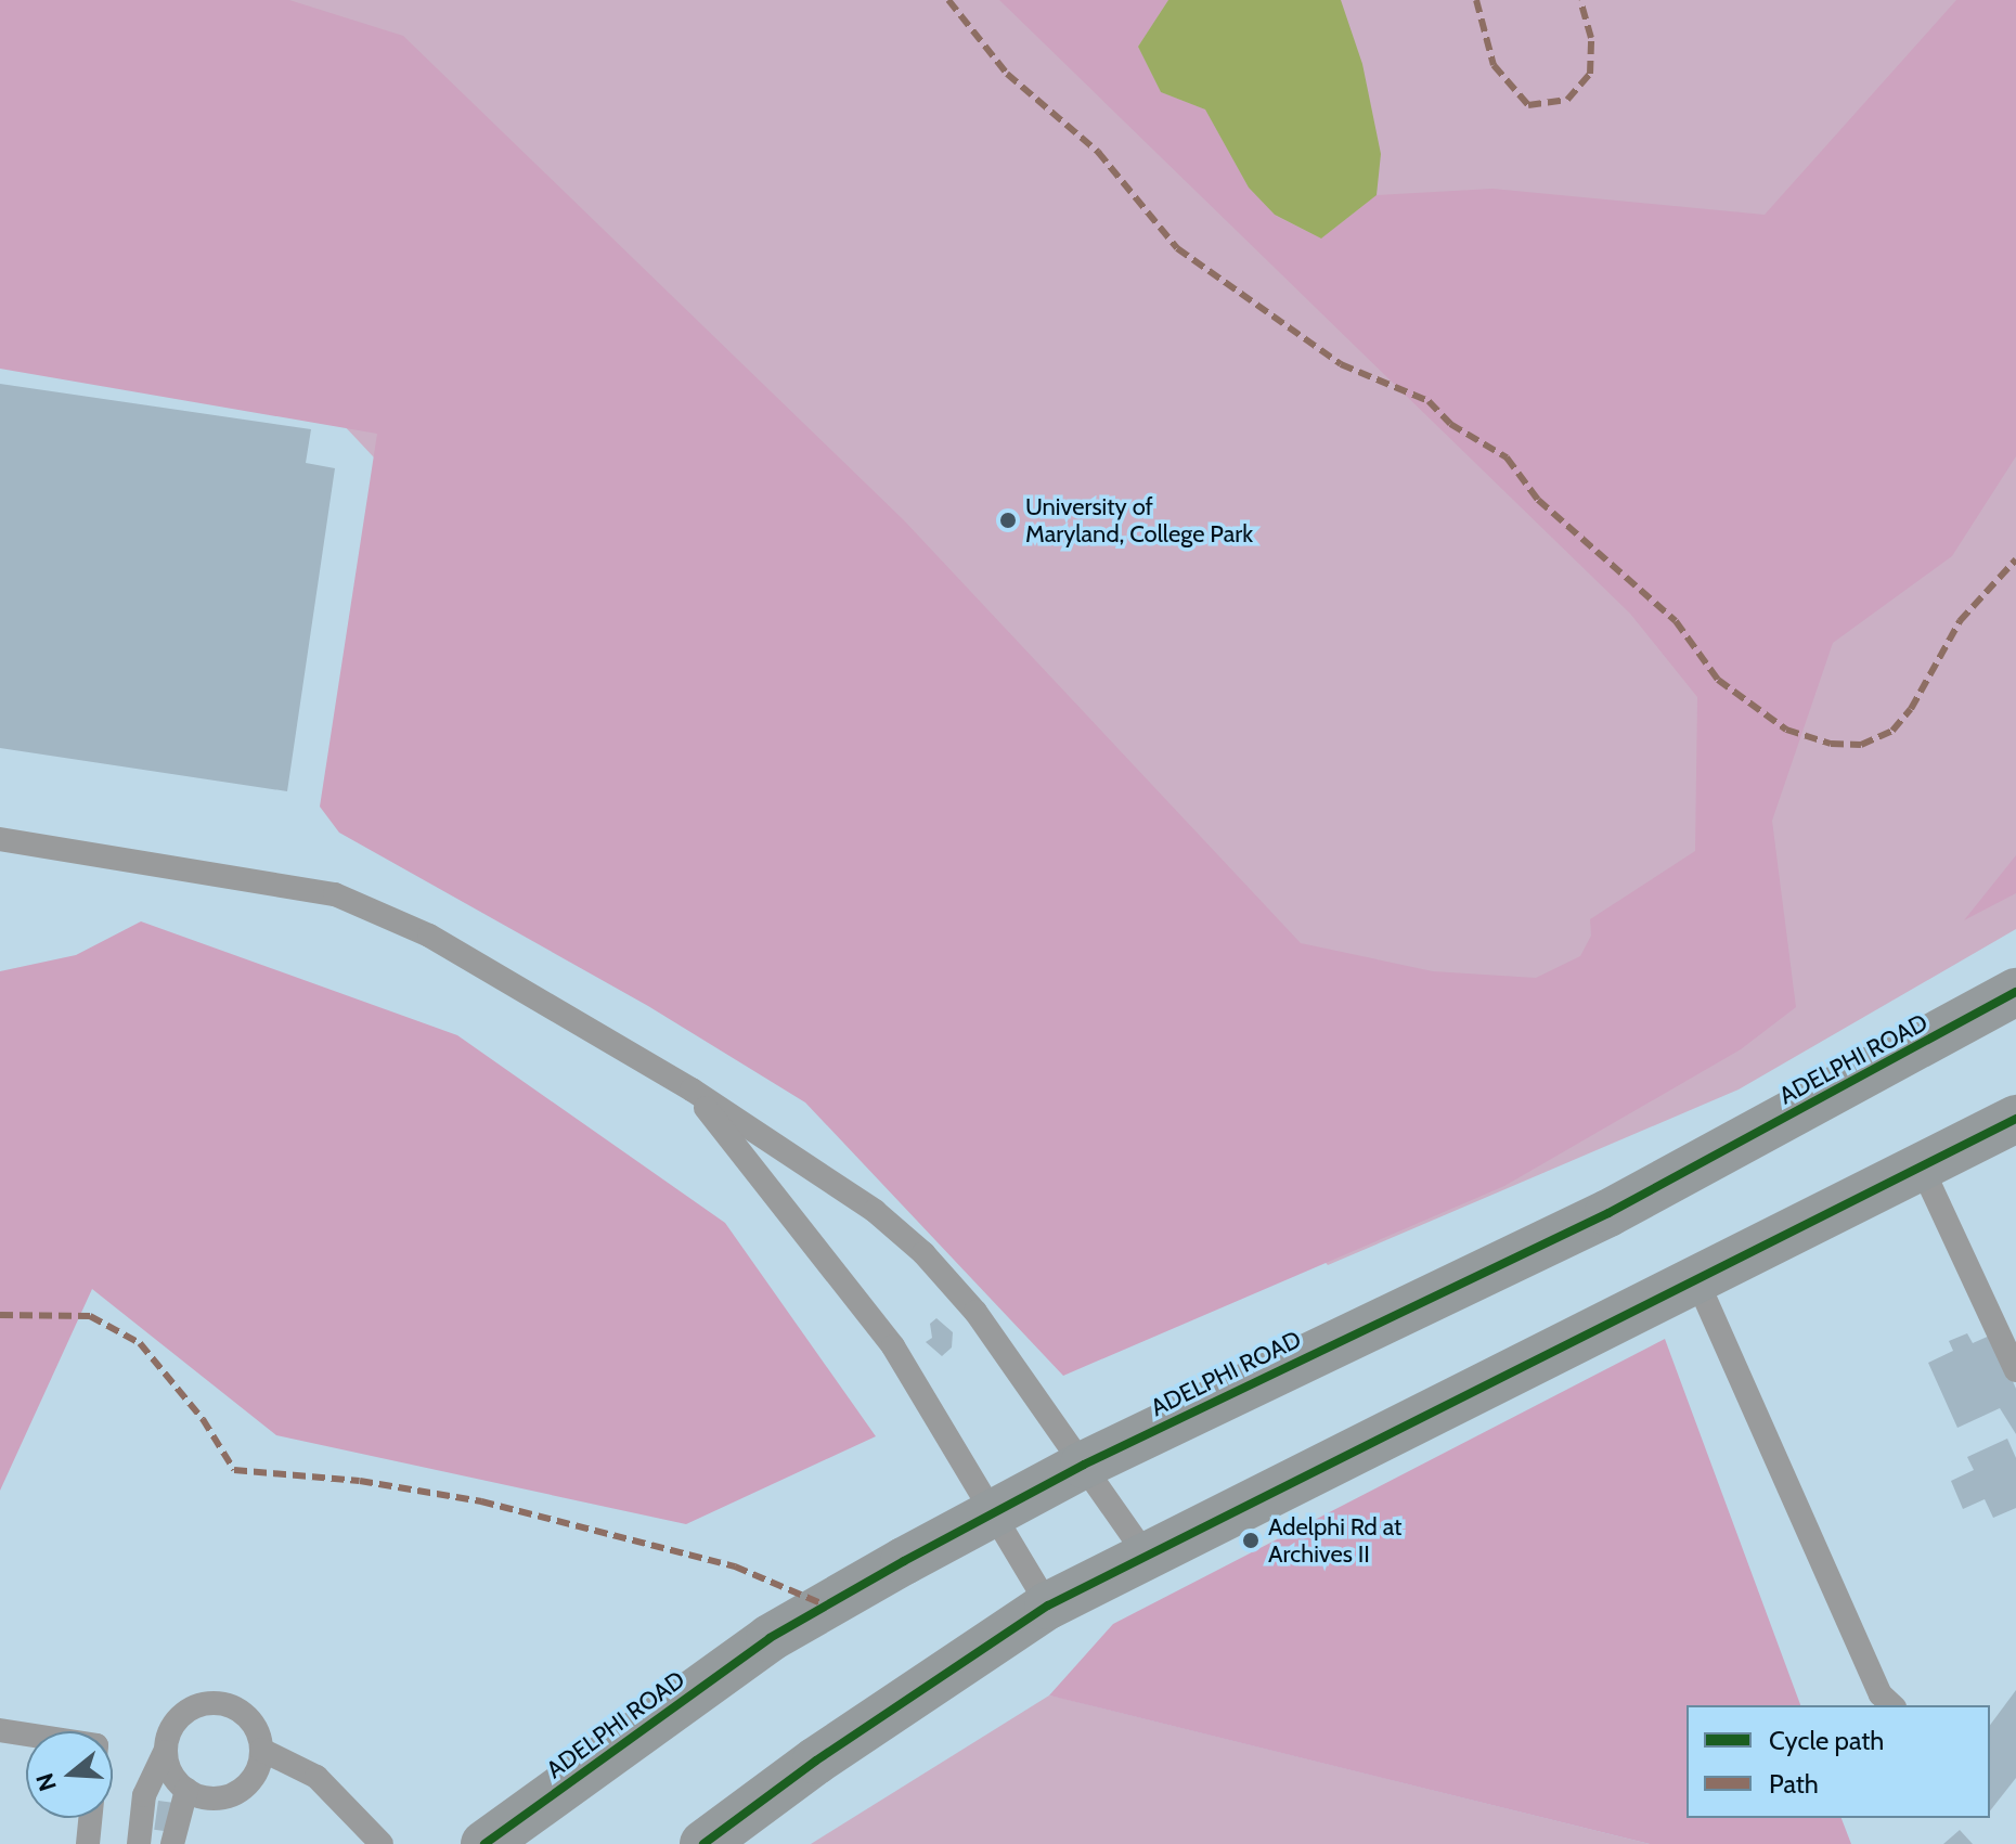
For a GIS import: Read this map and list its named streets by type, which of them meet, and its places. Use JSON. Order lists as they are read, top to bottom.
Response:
{
  "streets": {
    "main road": ["ADELPHI ROAD"]
  },
  "places": ["University of Maryland, College Park", "Adelphi Rd at Archives II"],
  "legend": ["Cycle path", "Path"],
  "north": "left"
}
